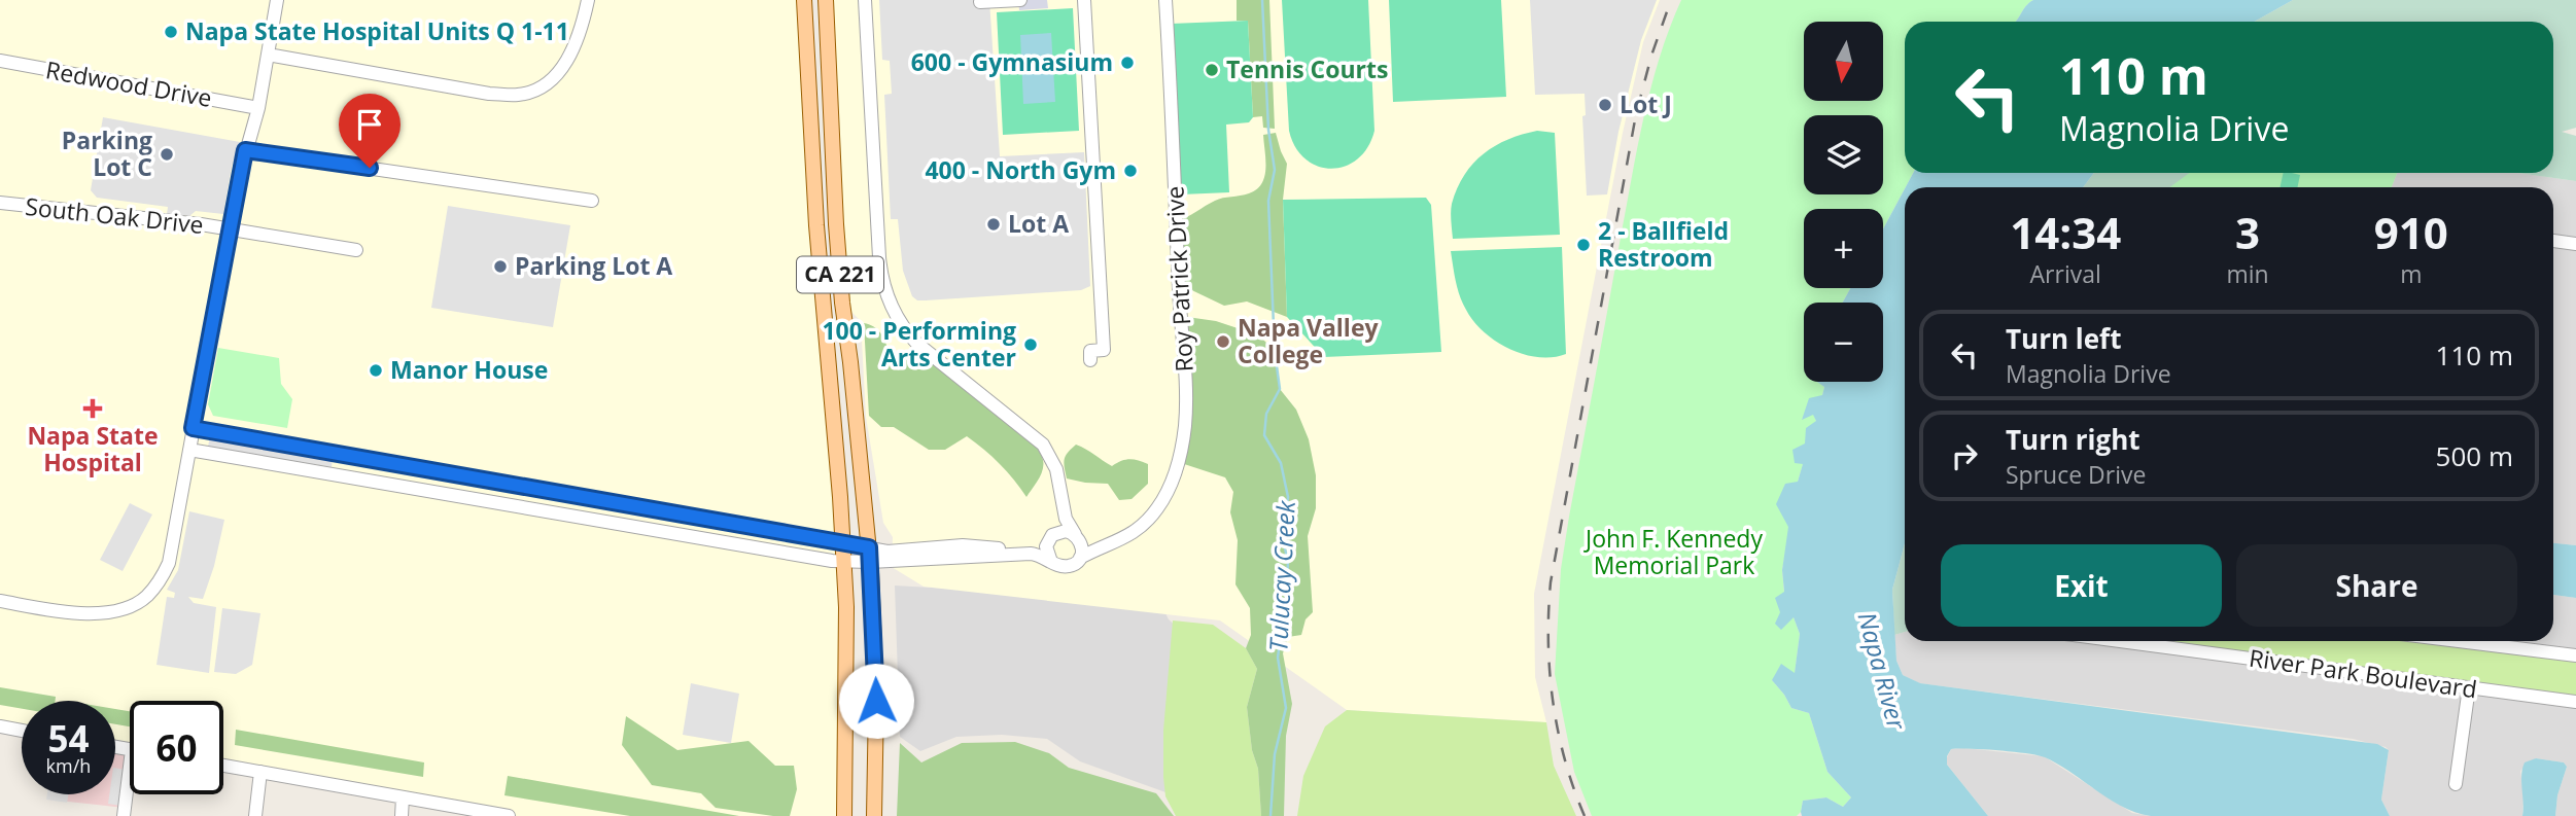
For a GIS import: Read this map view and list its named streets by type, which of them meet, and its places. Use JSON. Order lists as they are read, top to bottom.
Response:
{
  "streets": {
    "main road": ["CA 221"],
    "street": [
      "Redwood Drive",
      "South Oak Drive",
      "Roy Patrick Drive",
      "River Park Boulevard"
    ]
  },
  "water": ["Tulucay Creek", "Napa River"],
  "parks": ["John F. Kennedy Memorial Park"],
  "places": {
    "other": [
      "Napa State Hospital Units Q 1-11",
      "600 - Gymnasium",
      "Tennis Courts",
      "Lot J",
      "Parking Lot C",
      "400 - North Gym",
      "Lot A",
      "2 - Ballfield Restroom",
      "Parking Lot A",
      "Napa Valley College",
      "100 - Performing Arts Center",
      "Manor House"
    ],
    "health": ["Napa State Hospital"]
  },
  "north": "bottom",
  "page": {
    "map_buttons": ["+", "−"],
    "turn": ["110 m", "Magnolia Drive"],
    "eta": [
      "14:34",
      "Arrival",
      "3",
      "min",
      "910",
      "m"
    ],
    "list": [
      {
        "name": "Turn left",
        "note": "Magnolia Drive",
        "value": "110 m"
      },
      {
        "name": "Turn right",
        "note": "Spruce Drive",
        "value": "500 m"
      }
    ],
    "buttons": ["Exit", "Share"],
    "speed": "54 km/h",
    "limit": "60"
  }
}
